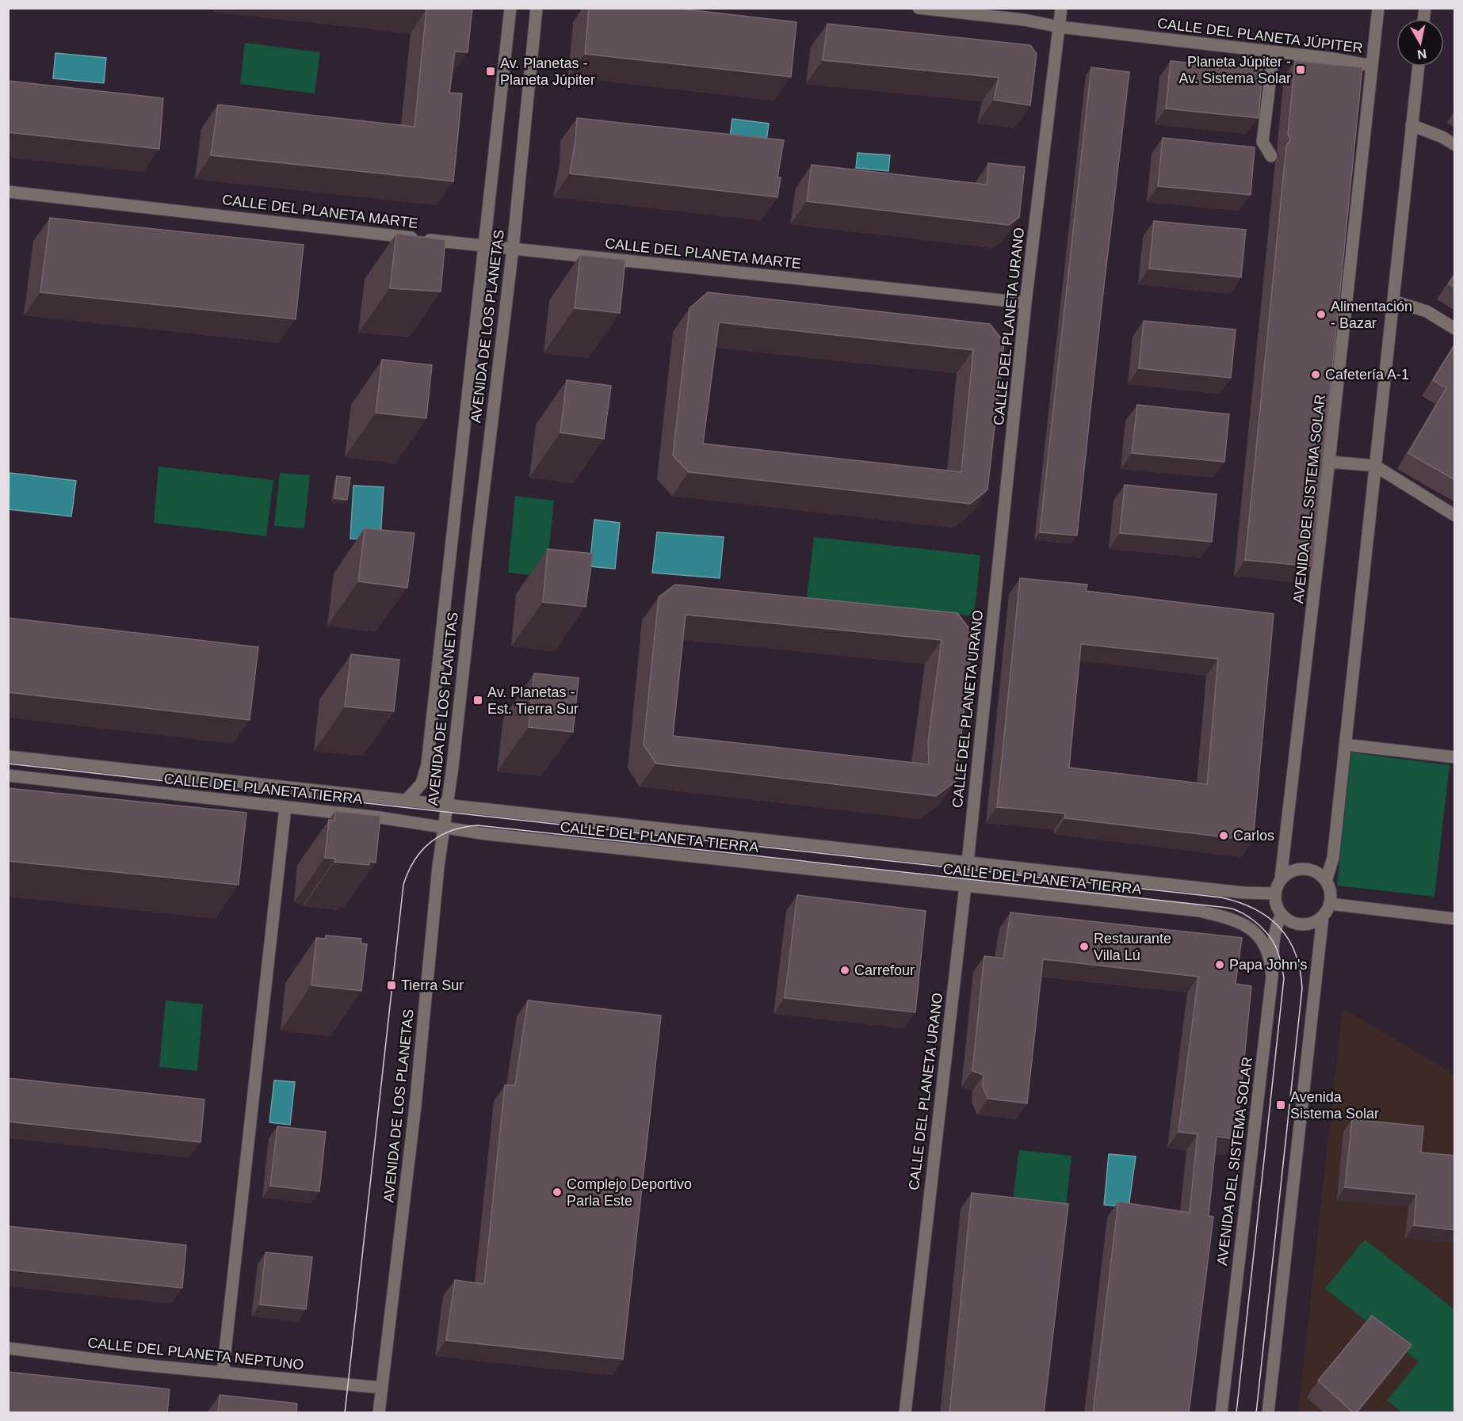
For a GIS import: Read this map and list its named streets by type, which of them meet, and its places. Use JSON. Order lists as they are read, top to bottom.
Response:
{
  "streets": {
    "street": [
      "CALLE DEL PLANETA JÚPITER",
      "CALLE DEL PLANETA MARTE",
      "AVENIDA DE LOS PLANETAS",
      "CALLE DEL PLANETA URANO",
      "AVENIDA DEL SISTEMA SOLAR",
      "CALLE DEL PLANETA TIERRA",
      "CALLE DEL PLANETA NEPTUNO"
    ]
  },
  "crossings": [
    ["CALLE DEL PLANETA JÚPITER", "CALLE DEL PLANETA URANO"],
    ["CALLE DEL PLANETA JÚPITER", "AVENIDA DEL SISTEMA SOLAR"],
    ["CALLE DEL PLANETA MARTE", "AVENIDA DE LOS PLANETAS"],
    ["CALLE DEL PLANETA MARTE", "CALLE DEL PLANETA URANO"],
    ["AVENIDA DE LOS PLANETAS", "CALLE DEL PLANETA TIERRA"],
    ["AVENIDA DE LOS PLANETAS", "CALLE DEL PLANETA NEPTUNO"],
    ["CALLE DEL PLANETA URANO", "CALLE DEL PLANETA TIERRA"],
    ["AVENIDA DEL SISTEMA SOLAR", "CALLE DEL PLANETA TIERRA"]
  ],
  "places": {
    "transit": [
      "Planeta Júpiter - Av. Sistema Solar",
      "Av. Planetas - Planeta Júpiter",
      "Av. Planetas - Est. Tierra Sur",
      "Tierra Sur",
      "Avenida Sistema Solar"
    ],
    "other": [
      "Alimentación - Bazar",
      "Cafetería A-1",
      "Carlos",
      "Restaurante Villa Lú",
      "Papa John's",
      "Carrefour",
      "Complejo Deportivo Parla Este"
    ]
  },
  "north": "bottom"
}
